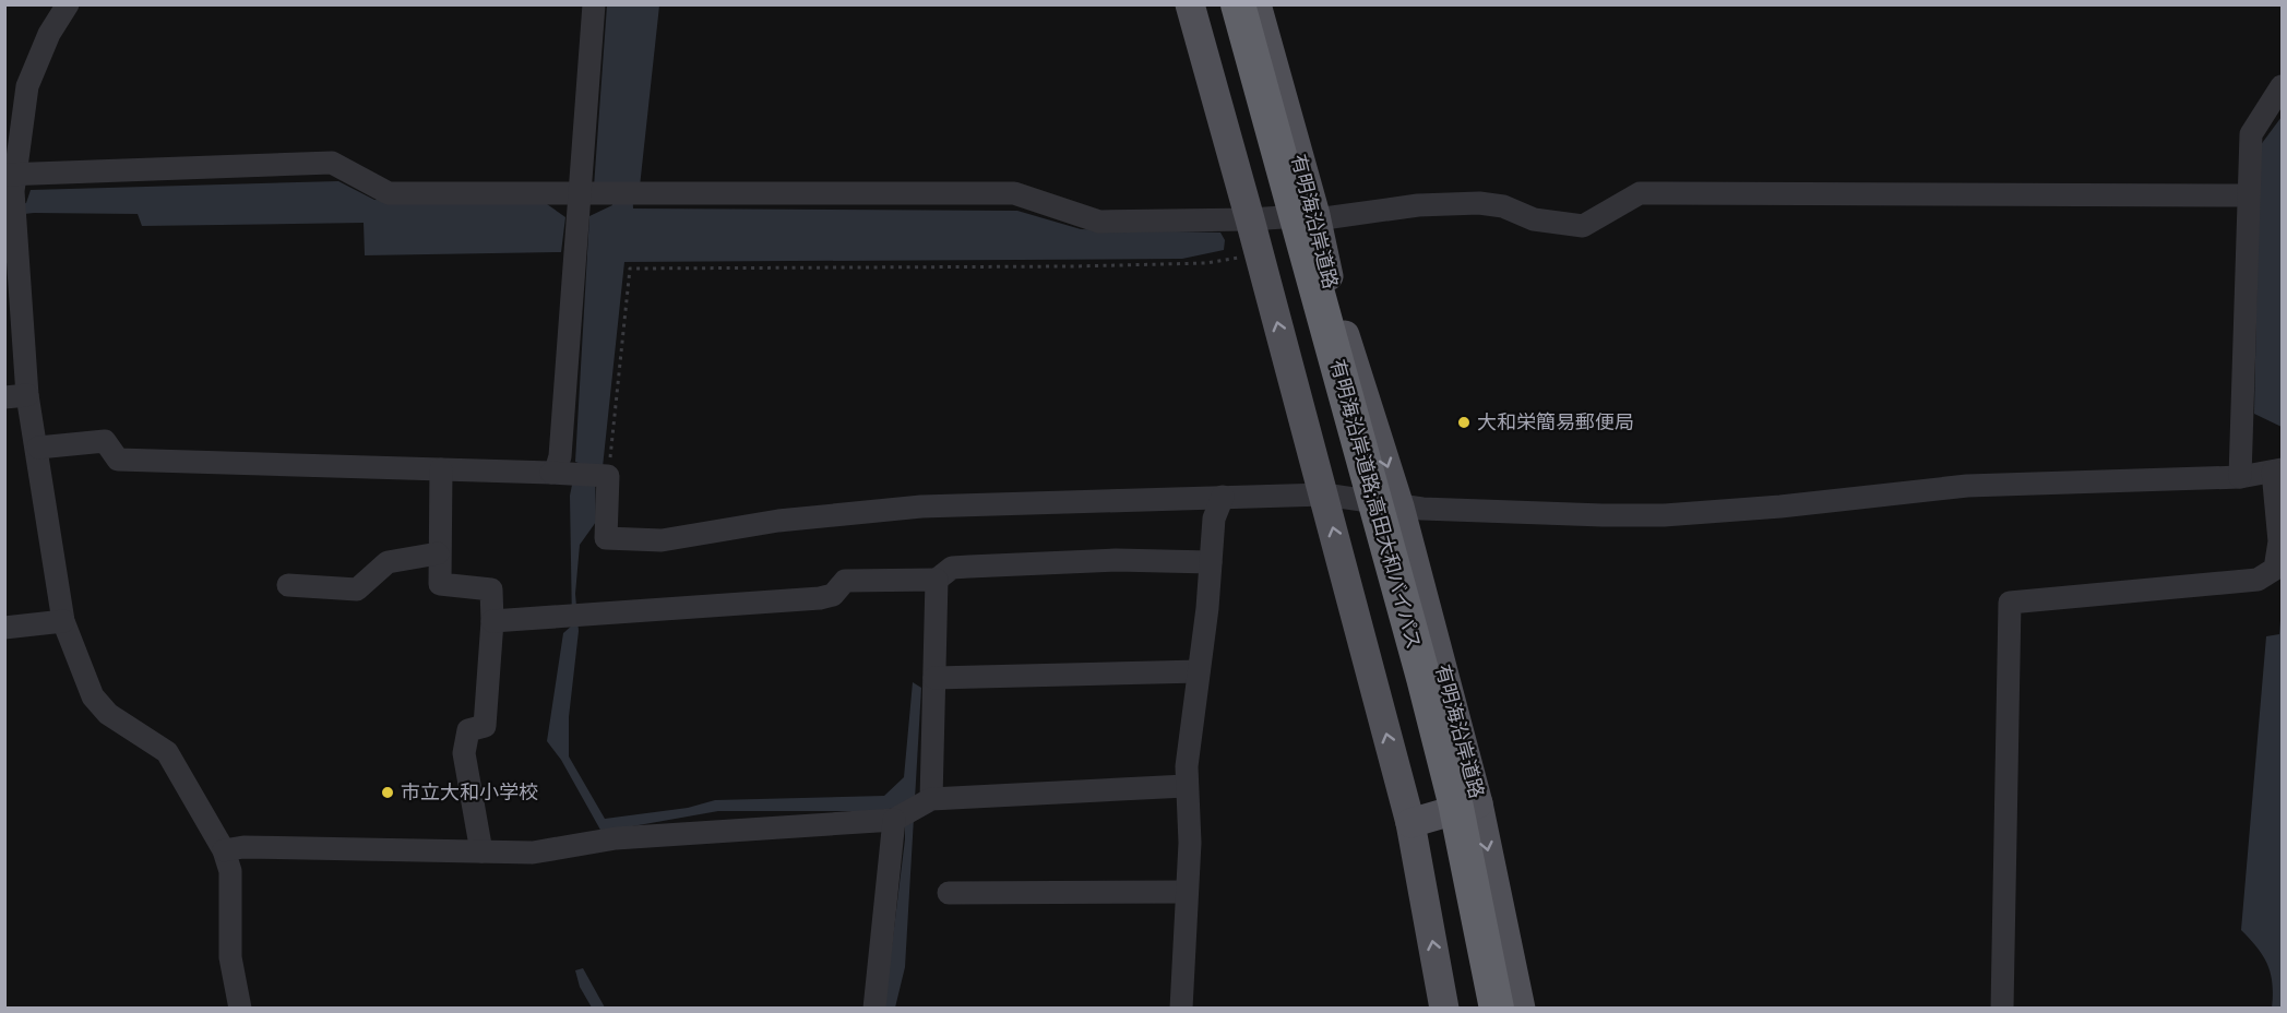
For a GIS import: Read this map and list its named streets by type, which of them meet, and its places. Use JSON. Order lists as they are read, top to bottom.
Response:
{
  "streets": {
    "highway": ["有明海沿岸道路;高田大和バイパス"],
    "main road": ["有明海沿岸道路"]
  },
  "places": ["大和栄簡易郵便局", "市立大和小学校"]
}
